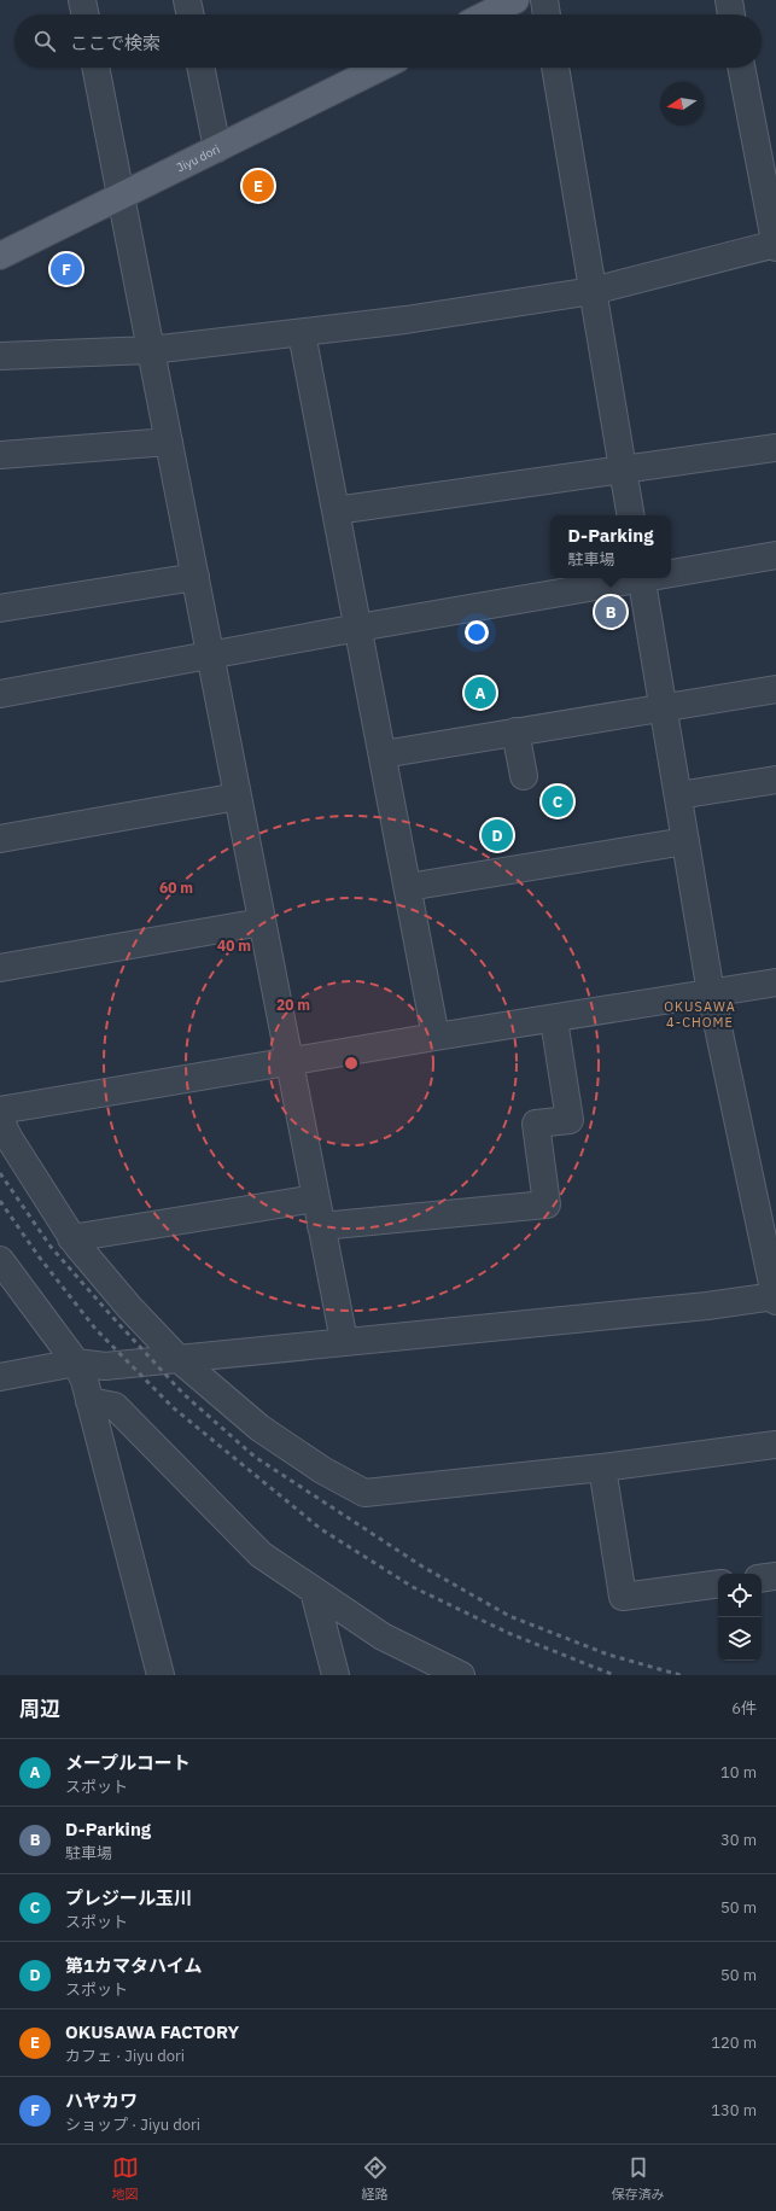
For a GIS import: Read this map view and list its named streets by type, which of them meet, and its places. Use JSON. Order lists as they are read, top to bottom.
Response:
{
  "streets": {
    "main road": ["Jiyu dori"]
  },
  "districts": ["OKUSAWA 4-CHOME"],
  "north": "left",
  "page": {
    "search": "ここで検索",
    "pins": [
      "E",
      "F",
      "B",
      "A",
      "C",
      "D"
    ],
    "popup": ["D-Parking", "駐車場"],
    "heading": ["周辺", "6件"],
    "list": [
      {
        "mark": "A",
        "name": "メープルコート",
        "note": "スポット",
        "value": "10 m"
      },
      {
        "mark": "B",
        "name": "D-Parking",
        "note": "駐車場",
        "value": "30 m"
      },
      {
        "mark": "C",
        "name": "プレジール玉川",
        "note": "スポット",
        "value": "50 m"
      },
      {
        "mark": "D",
        "name": "第1カマタハイム",
        "note": "スポット",
        "value": "50 m"
      },
      {
        "mark": "E",
        "name": "OKUSAWA FACTORY",
        "note": "カフェ · Jiyu dori",
        "value": "120 m"
      },
      {
        "mark": "F",
        "name": "ハヤカワ",
        "note": "ショップ · Jiyu dori",
        "value": "130 m"
      }
    ],
    "nav": ["地図", "経路", "保存済み"]
  },
  "rings": ["60 m", "40 m", "20 m"]
}
